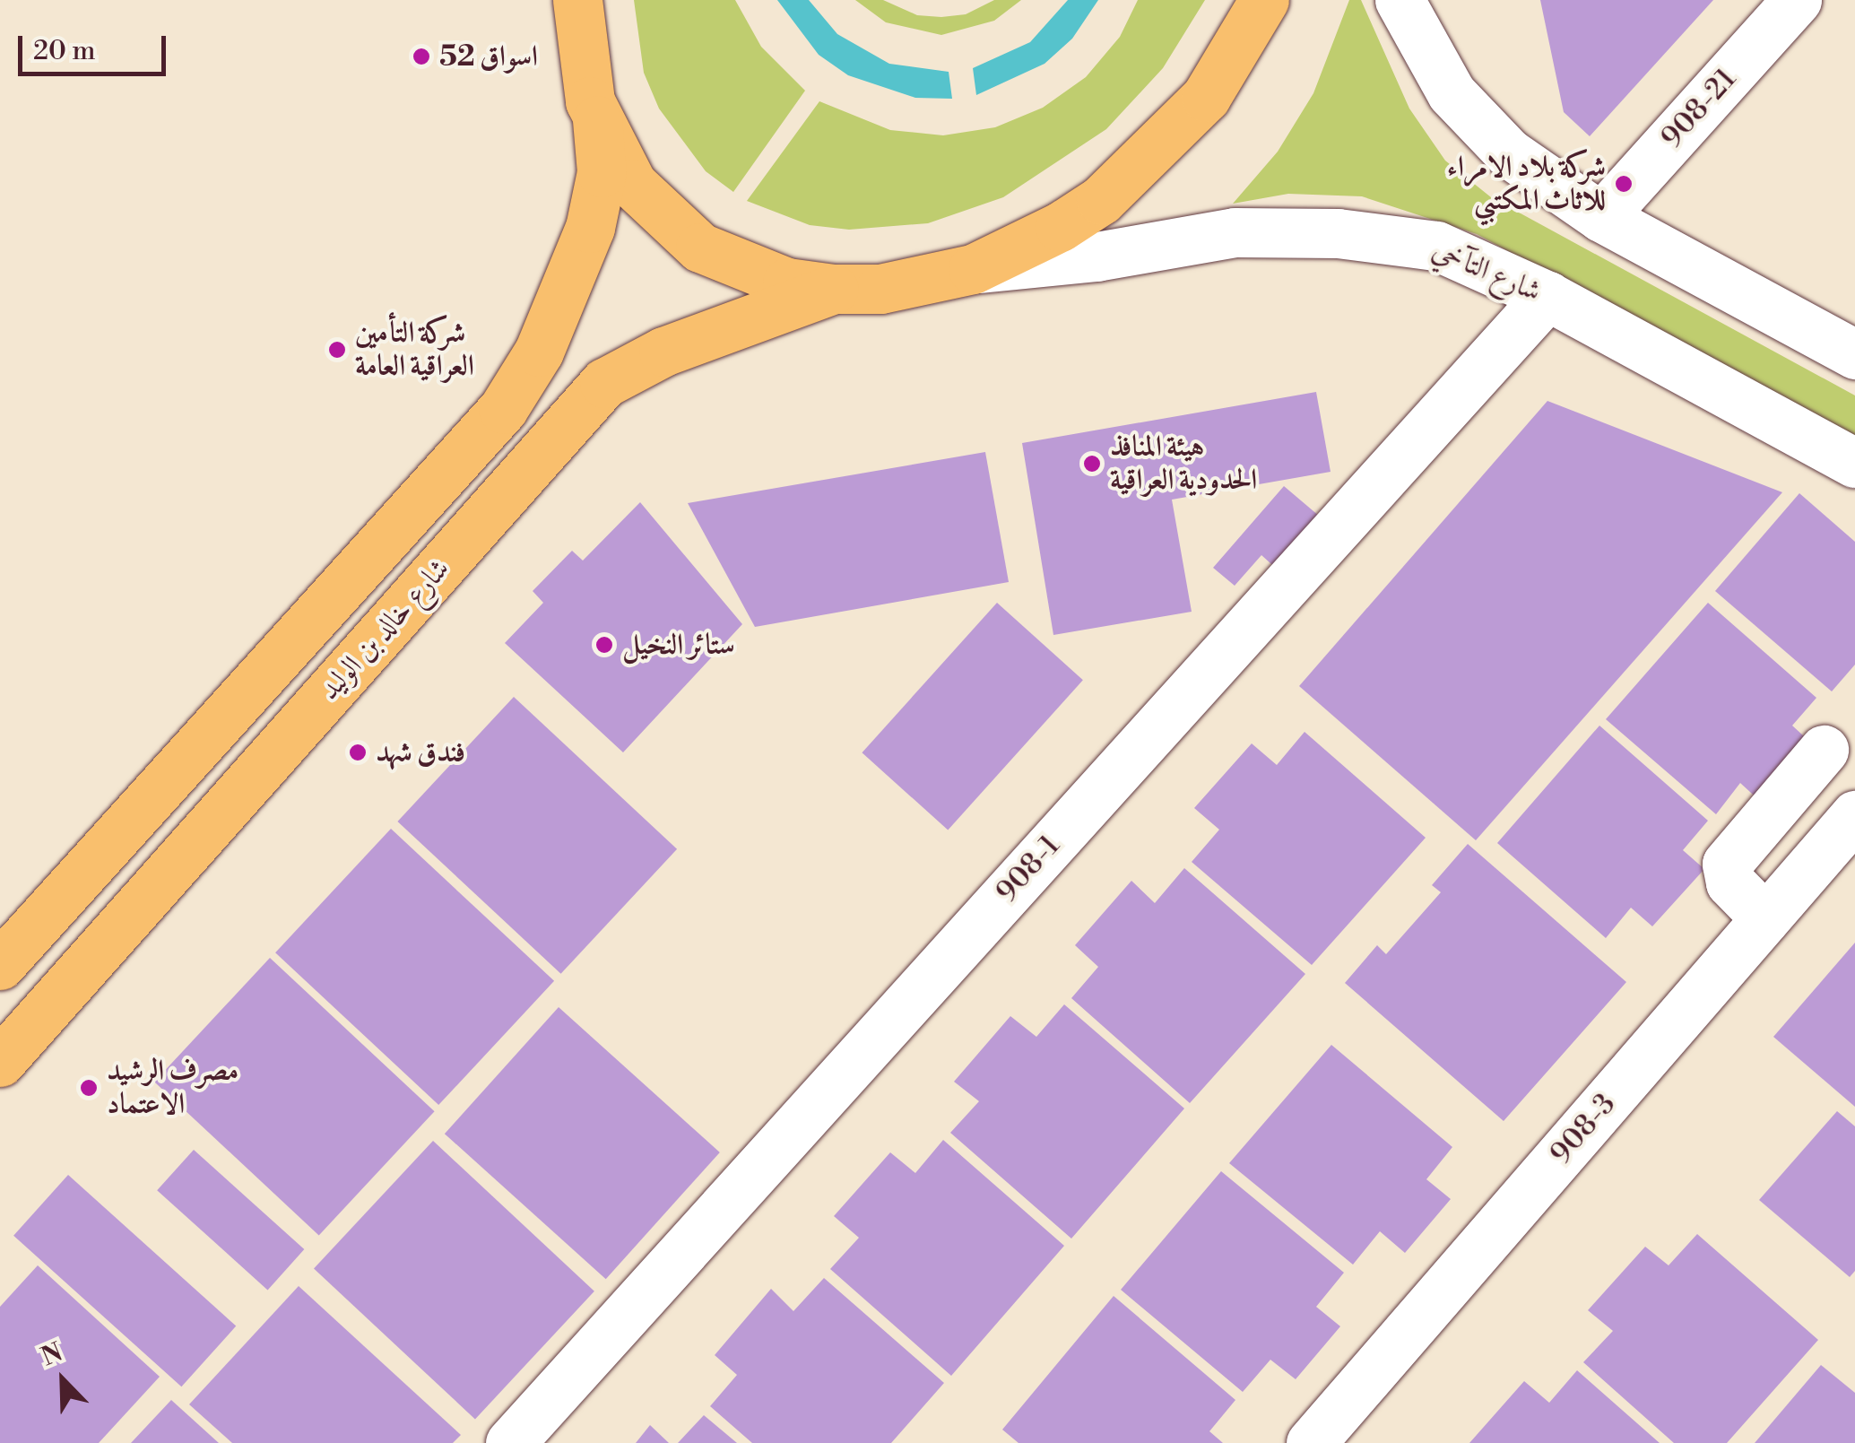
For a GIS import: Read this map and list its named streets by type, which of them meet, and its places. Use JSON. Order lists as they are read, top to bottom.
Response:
{
  "streets": {
    "main road": ["شارع خالد بن الوليد"],
    "street": [
      "908-21",
      "شارع التآخي",
      "908-1",
      "908-3"
    ]
  },
  "crossings": [
    ["شارع التآخي", "908-1"]
  ],
  "places": [
    "اسواق 52",
    "شركة بلاد الامراء للاثاث المكتبي",
    "شركة التأمين العراقية العامة",
    "هيئة المنافذ الحدودية العراقية",
    "ستائر النخيل",
    "فندق شهد",
    "مصرف الرشيد الاعتماد"
  ],
  "scale_bar": "20 m",
  "north": "top left"
}
